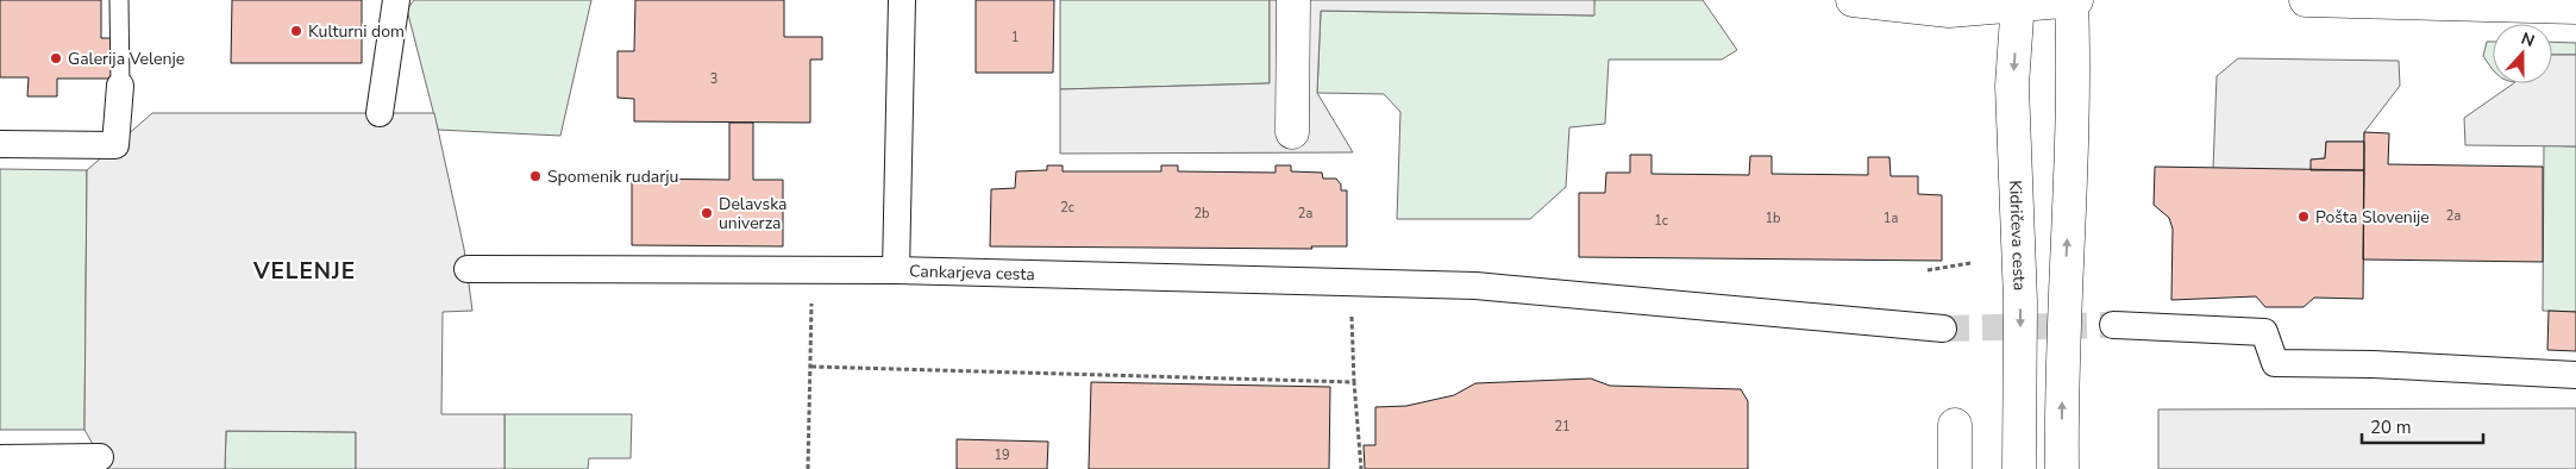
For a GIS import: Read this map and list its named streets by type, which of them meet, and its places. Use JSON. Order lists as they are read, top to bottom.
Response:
{
  "streets": {
    "main road": ["Kidričeva cesta"],
    "street": ["Cankarjeva cesta"]
  },
  "districts": ["VELENJE"],
  "places": [
    "Kulturni dom",
    "Galerija Velenje",
    "Spomenik rudarju",
    "Delavska univerza",
    "Pošta Slovenije"
  ],
  "house_numbers": [
    "1",
    "3",
    "2c",
    "2b",
    "2a",
    "2a",
    "1b",
    "1a",
    "1c",
    "21",
    "19"
  ],
  "scale_bar": "20 m",
  "north": "top"
}
